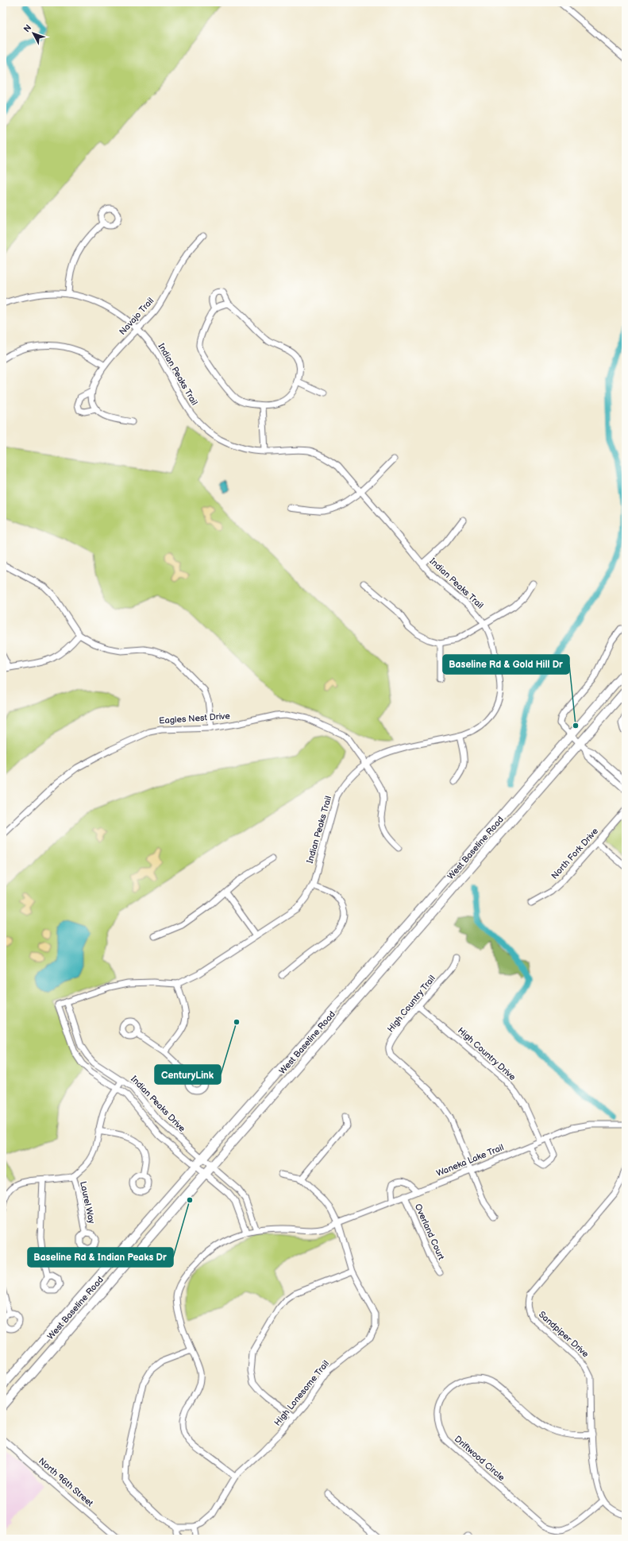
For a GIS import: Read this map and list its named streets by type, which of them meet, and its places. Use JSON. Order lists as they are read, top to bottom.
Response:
{
  "streets": {
    "main road": ["West Baseline Road"],
    "street": [
      "Navajo Trail",
      "Indian Peaks Trail",
      "Eagles Nest Drive",
      "North Fork Drive",
      "High Country Trail",
      "High Country Drive",
      "Indian Peaks Drive",
      "Waneka Lake Trail",
      "Laurel Way",
      "Overland Court",
      "Sandpiper Drive",
      "High Lonesome Trail",
      "Driftwood Circle",
      "North 96th Street"
    ]
  },
  "crossings": [
    ["Navajo Trail", "Indian Peaks Trail"],
    ["Indian Peaks Trail", "Eagles Nest Drive"],
    ["Indian Peaks Trail", "Indian Peaks Drive"],
    ["West Baseline Road", "Indian Peaks Drive"],
    ["High Country Trail", "High Country Drive"],
    ["High Country Trail", "Waneka Lake Trail"],
    ["High Country Drive", "Waneka Lake Trail"],
    ["Indian Peaks Drive", "Waneka Lake Trail"],
    ["Waneka Lake Trail", "Overland Court"],
    ["Waneka Lake Trail", "High Lonesome Trail"],
    ["Sandpiper Drive", "Driftwood Circle"]
  ],
  "places": ["Baseline Rd & Gold Hill Dr", "CenturyLink", "Baseline Rd & Indian Peaks Dr"],
  "north": "top left"
}
